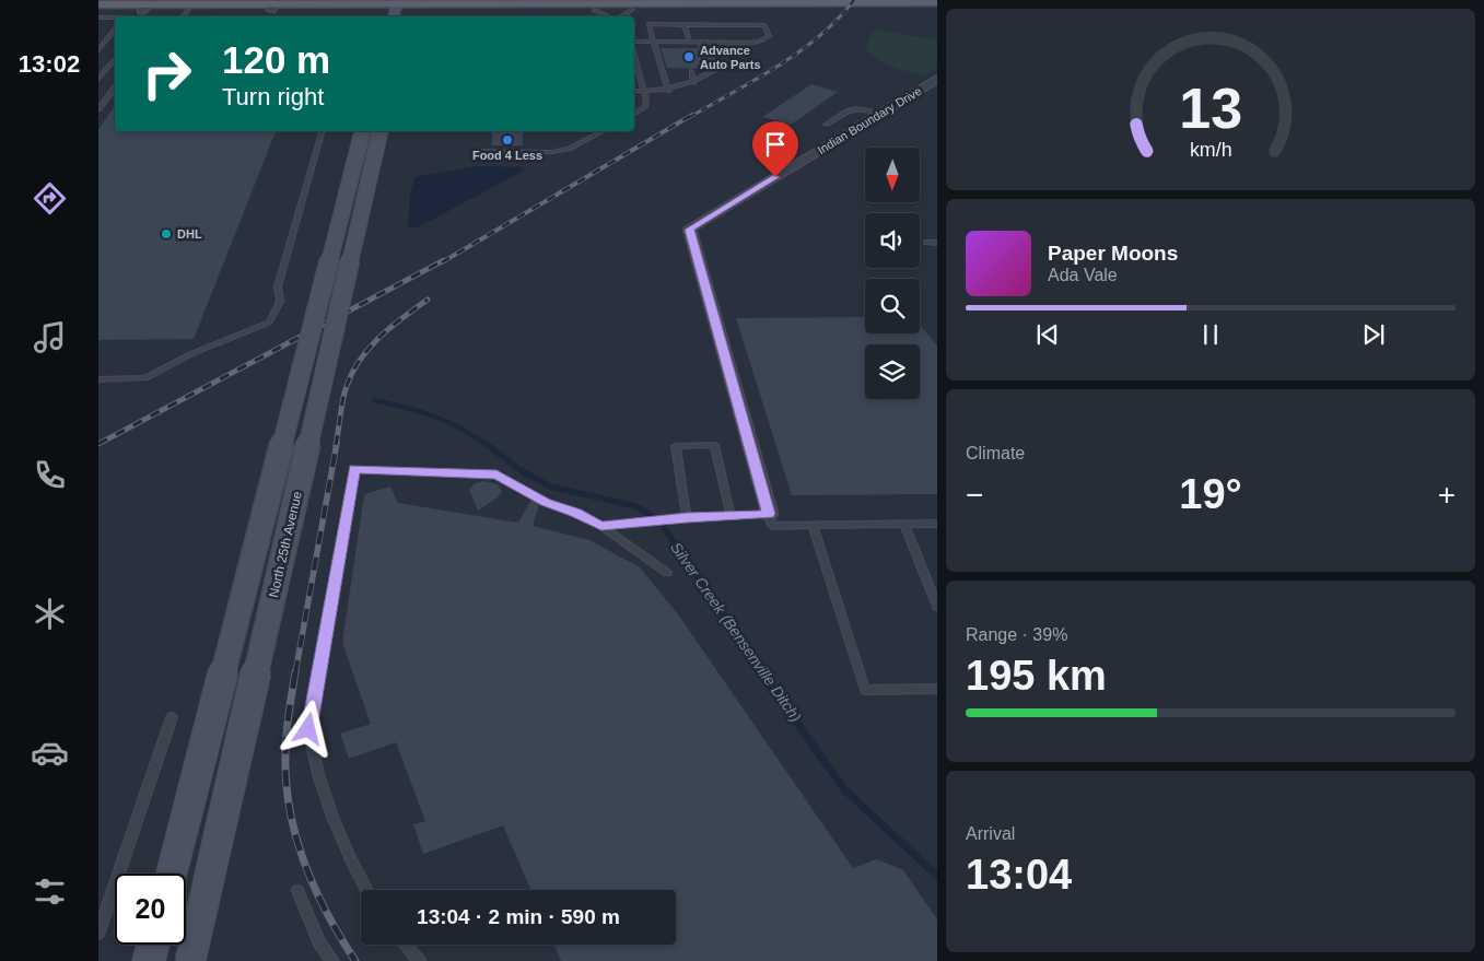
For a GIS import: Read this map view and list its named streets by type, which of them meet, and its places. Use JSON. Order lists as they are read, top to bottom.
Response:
{
  "streets": {
    "main road": ["North 25th Avenue"],
    "street": ["Indian Boundary Drive"]
  },
  "water": ["Silver Creek (Bensenville Ditch)"],
  "places": ["Advance Auto Parts", "Food 4 Less", "DHL"],
  "north": "bottom",
  "page": {
    "tabs": "13:02",
    "turn": ["120 m", "Turn right"],
    "song": ["Paper Moons", "Ada Vale"],
    "tile": [
      "Climate",
      ["Range · 39%", "195 km"],
      ["Arrival", "13:04"]
    ],
    "heat": ["−", "19°", "+"],
    "limit": "20",
    "trip": "13:04 · 2 min · 590 m",
    "gauge": ["13", "km/h"]
  }
}
